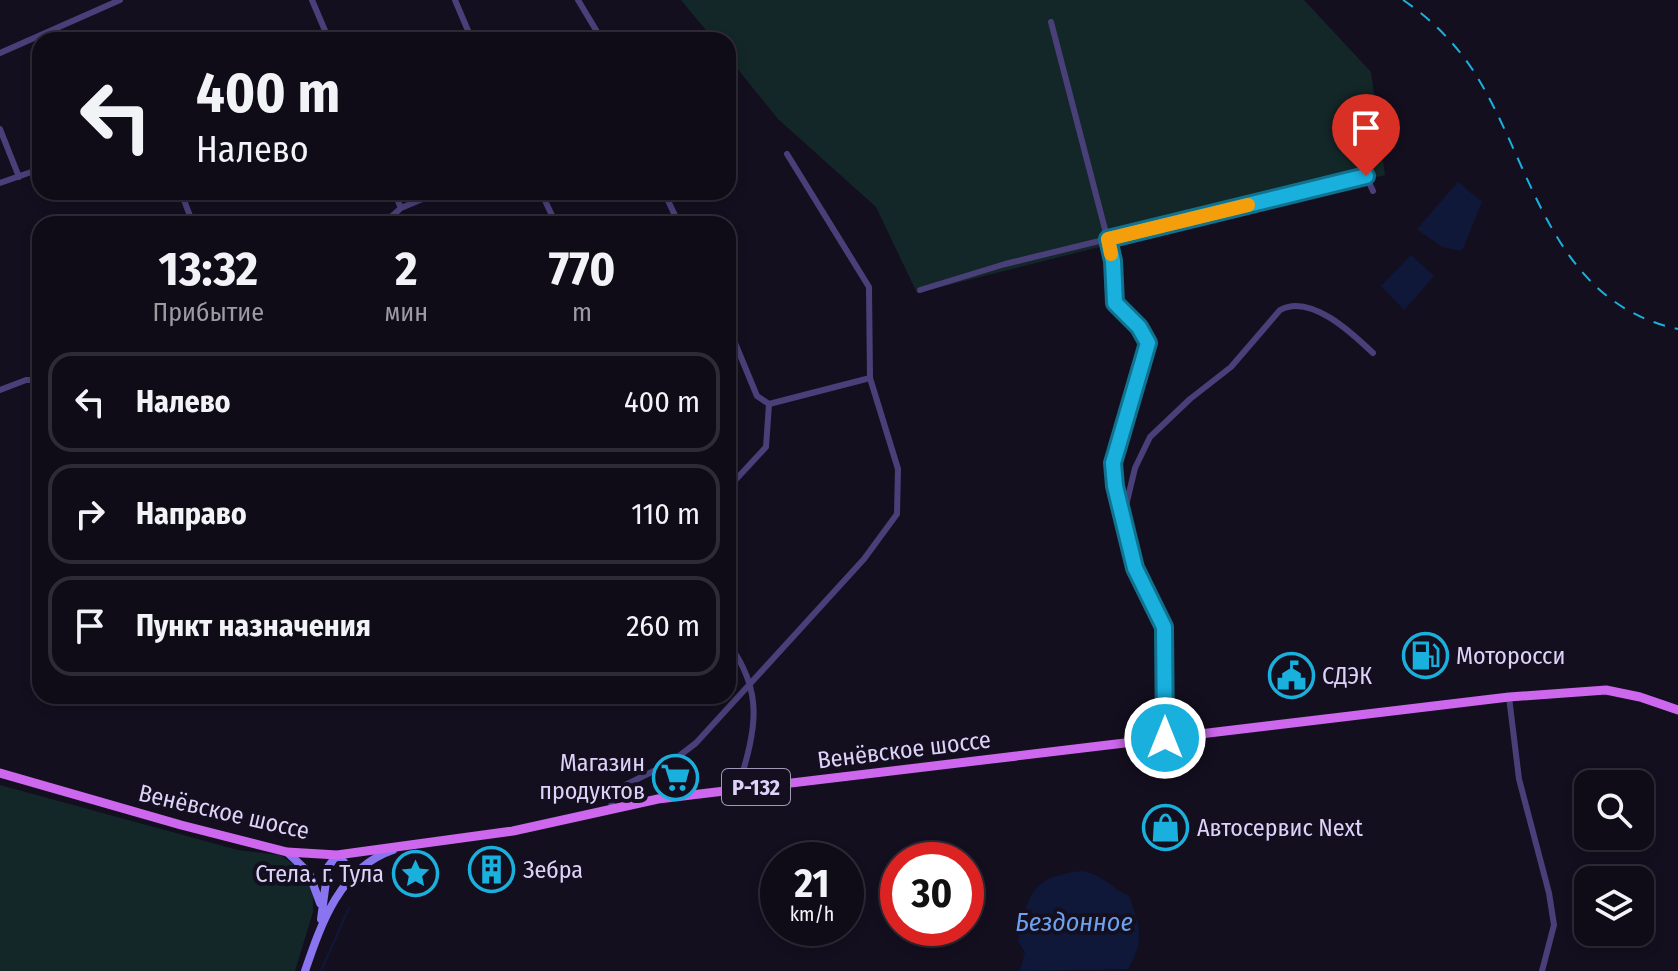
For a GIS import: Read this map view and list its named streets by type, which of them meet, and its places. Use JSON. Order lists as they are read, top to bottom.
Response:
{
  "streets": {
    "main road": ["Венёвское шоссе", "Р-132"]
  },
  "water": ["Бездонное"],
  "places": {
    "fuel station": ["Моторосси"],
    "public building": ["СДЭК"],
    "supermarket": ["Магазин продуктов"],
    "shop": ["Автосервис Next"],
    "building": ["Зебра"],
    "place": ["Стела. г. Тула"]
  },
  "page": {
    "turn": ["400 m", "Налево"],
    "eta": [
      "13:32",
      "Прибытие",
      "2",
      "мин",
      "770",
      "m"
    ],
    "list": [
      {
        "name": "Налево",
        "value": "400 m"
      },
      {
        "name": "Направо",
        "value": "110 m"
      },
      {
        "name": "Пункт назначения",
        "value": "260 m"
      }
    ],
    "speed": "21 km/h",
    "limit": "30"
  }
}
